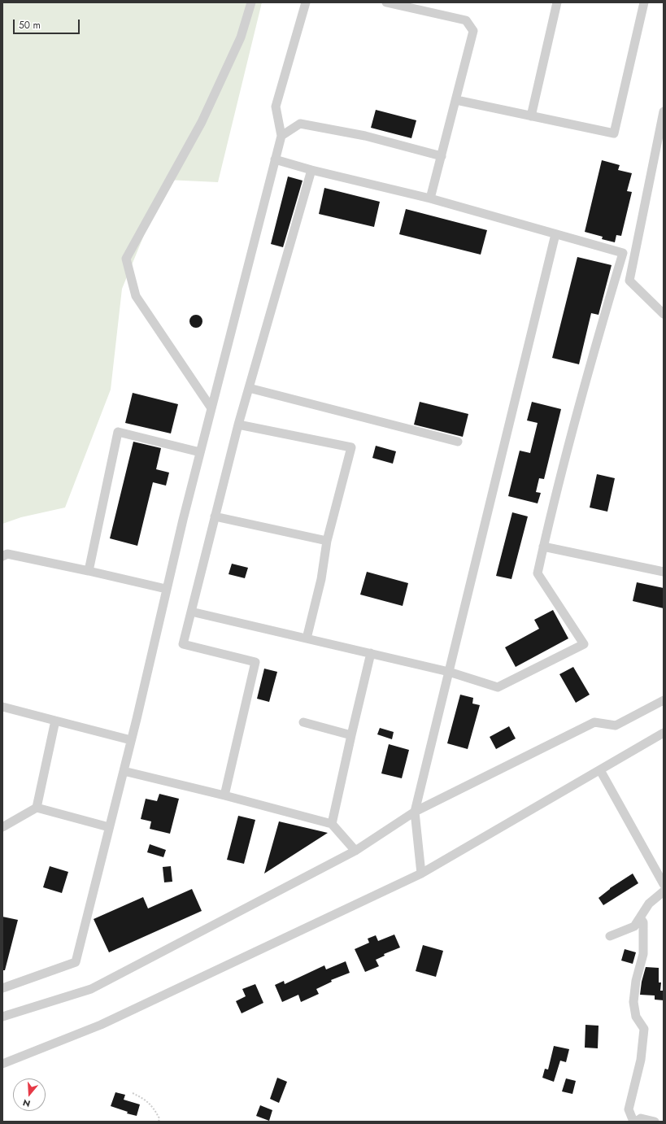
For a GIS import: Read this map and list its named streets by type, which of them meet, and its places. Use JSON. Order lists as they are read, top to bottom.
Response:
{
  "scale_bar": "50 m",
  "north": "bottom"
}
